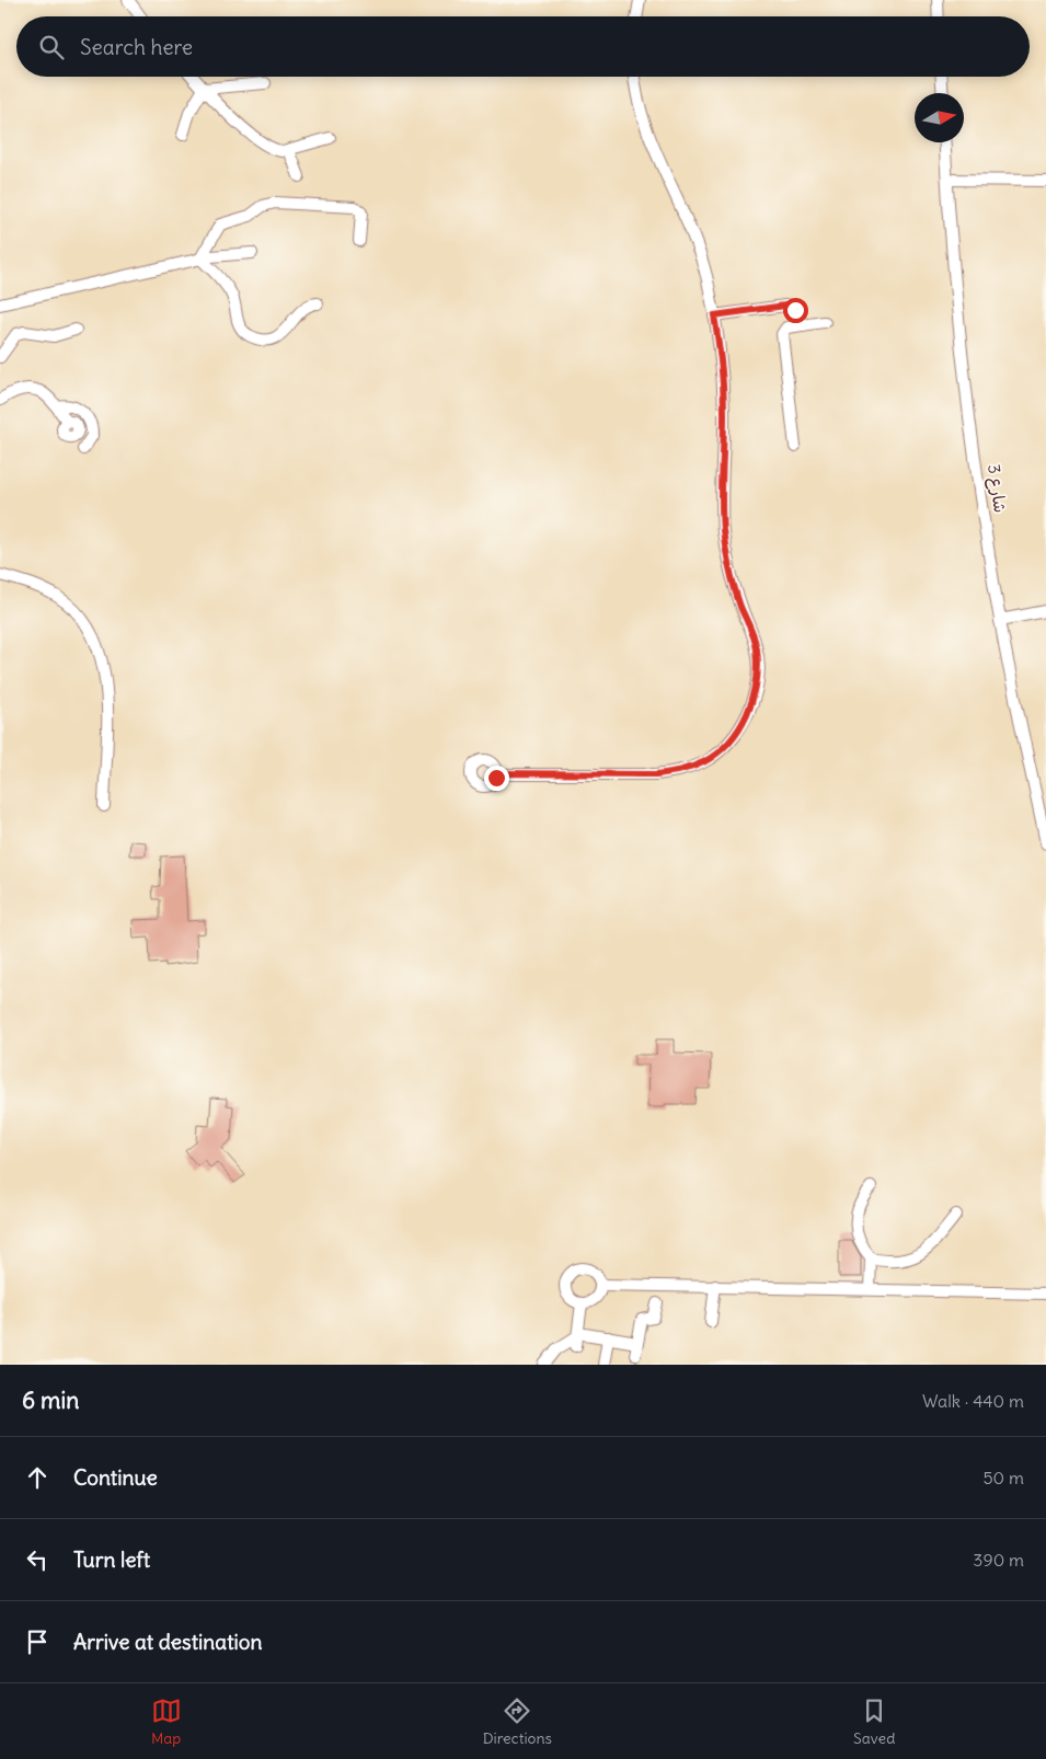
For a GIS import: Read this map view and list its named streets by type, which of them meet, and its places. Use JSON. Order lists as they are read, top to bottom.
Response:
{
  "streets": {
    "street": ["شارع 3"]
  },
  "north": "right",
  "page": {
    "search": "Search here",
    "heading": ["6 min", "Walk · 440 m"],
    "list": [
      ["Continue", "50 m"],
      ["Turn left", "390 m"],
      "Arrive at destination"
    ],
    "nav": ["Map", "Directions", "Saved"]
  }
}
